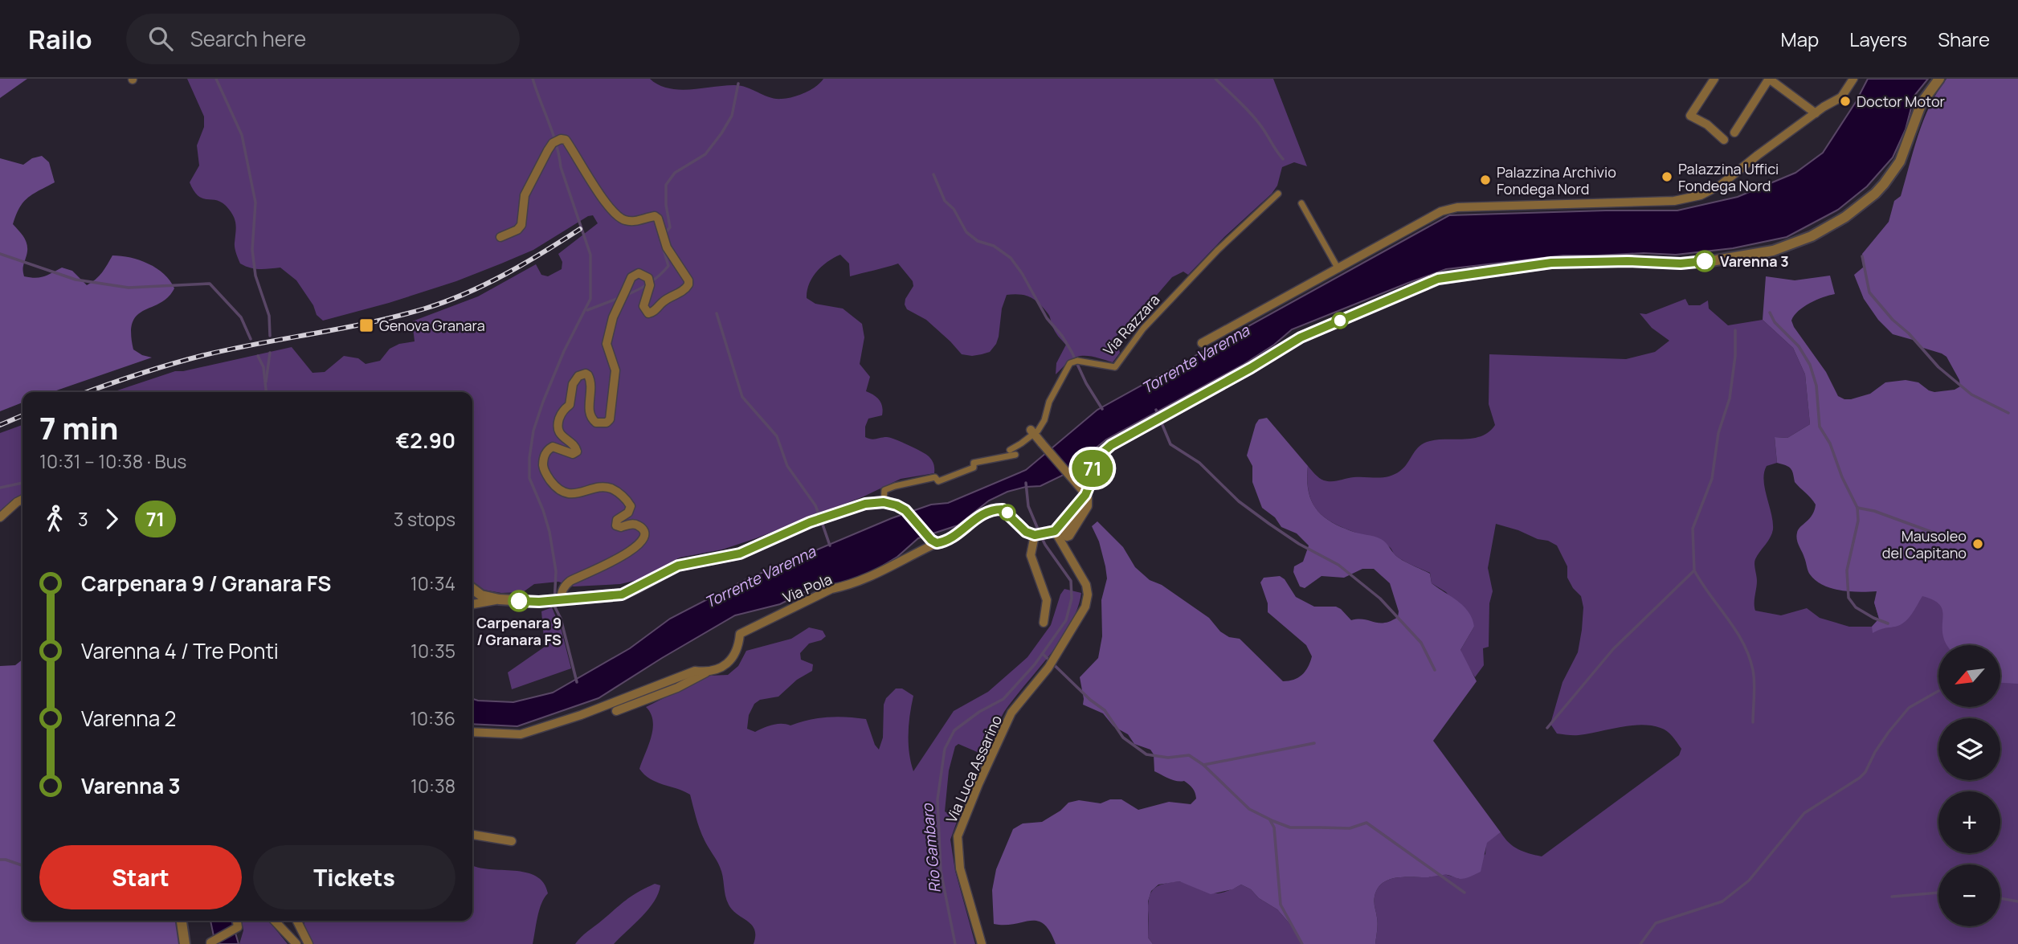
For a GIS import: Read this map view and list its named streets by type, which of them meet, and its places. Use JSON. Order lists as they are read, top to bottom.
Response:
{
  "streets": {
    "street": ["Via Razzara", "Via Pola", "Via Luca Assarino"]
  },
  "water": ["Torrente Varenna", "Rio Gambaro"],
  "places": {
    "other": [
      "Doctor Motor",
      "Palazzina Uffici Fondega Nord",
      "Palazzina Archivio Fondega Nord",
      "Varenna 3",
      "Mausoleo del Capitano",
      "Carpenara 9 / Granara FS"
    ],
    "transit": ["Genova Granara"]
  },
  "lines": ["bus line 71"],
  "north": "bottom left",
  "page": {
    "header": "Railo",
    "search": "Search here",
    "nav": ["Map", "Layers", "Share"],
    "on_map": "71",
    "heading": ["7 min", "10:31 – 10:38 · Bus", "€2.90"],
    "legs": ["3", "71", "3 stops"],
    "list": [
      {
        "name": "Carpenara 9 / Granara FS",
        "value": "10:34"
      },
      {
        "name": "Varenna 4 / Tre Ponti",
        "value": "10:35"
      },
      {
        "name": "Varenna 2",
        "value": "10:36"
      },
      {
        "name": "Varenna 3",
        "value": "10:38"
      }
    ],
    "map_buttons": ["+", "−"],
    "buttons": ["Start", "Tickets"]
  }
}
